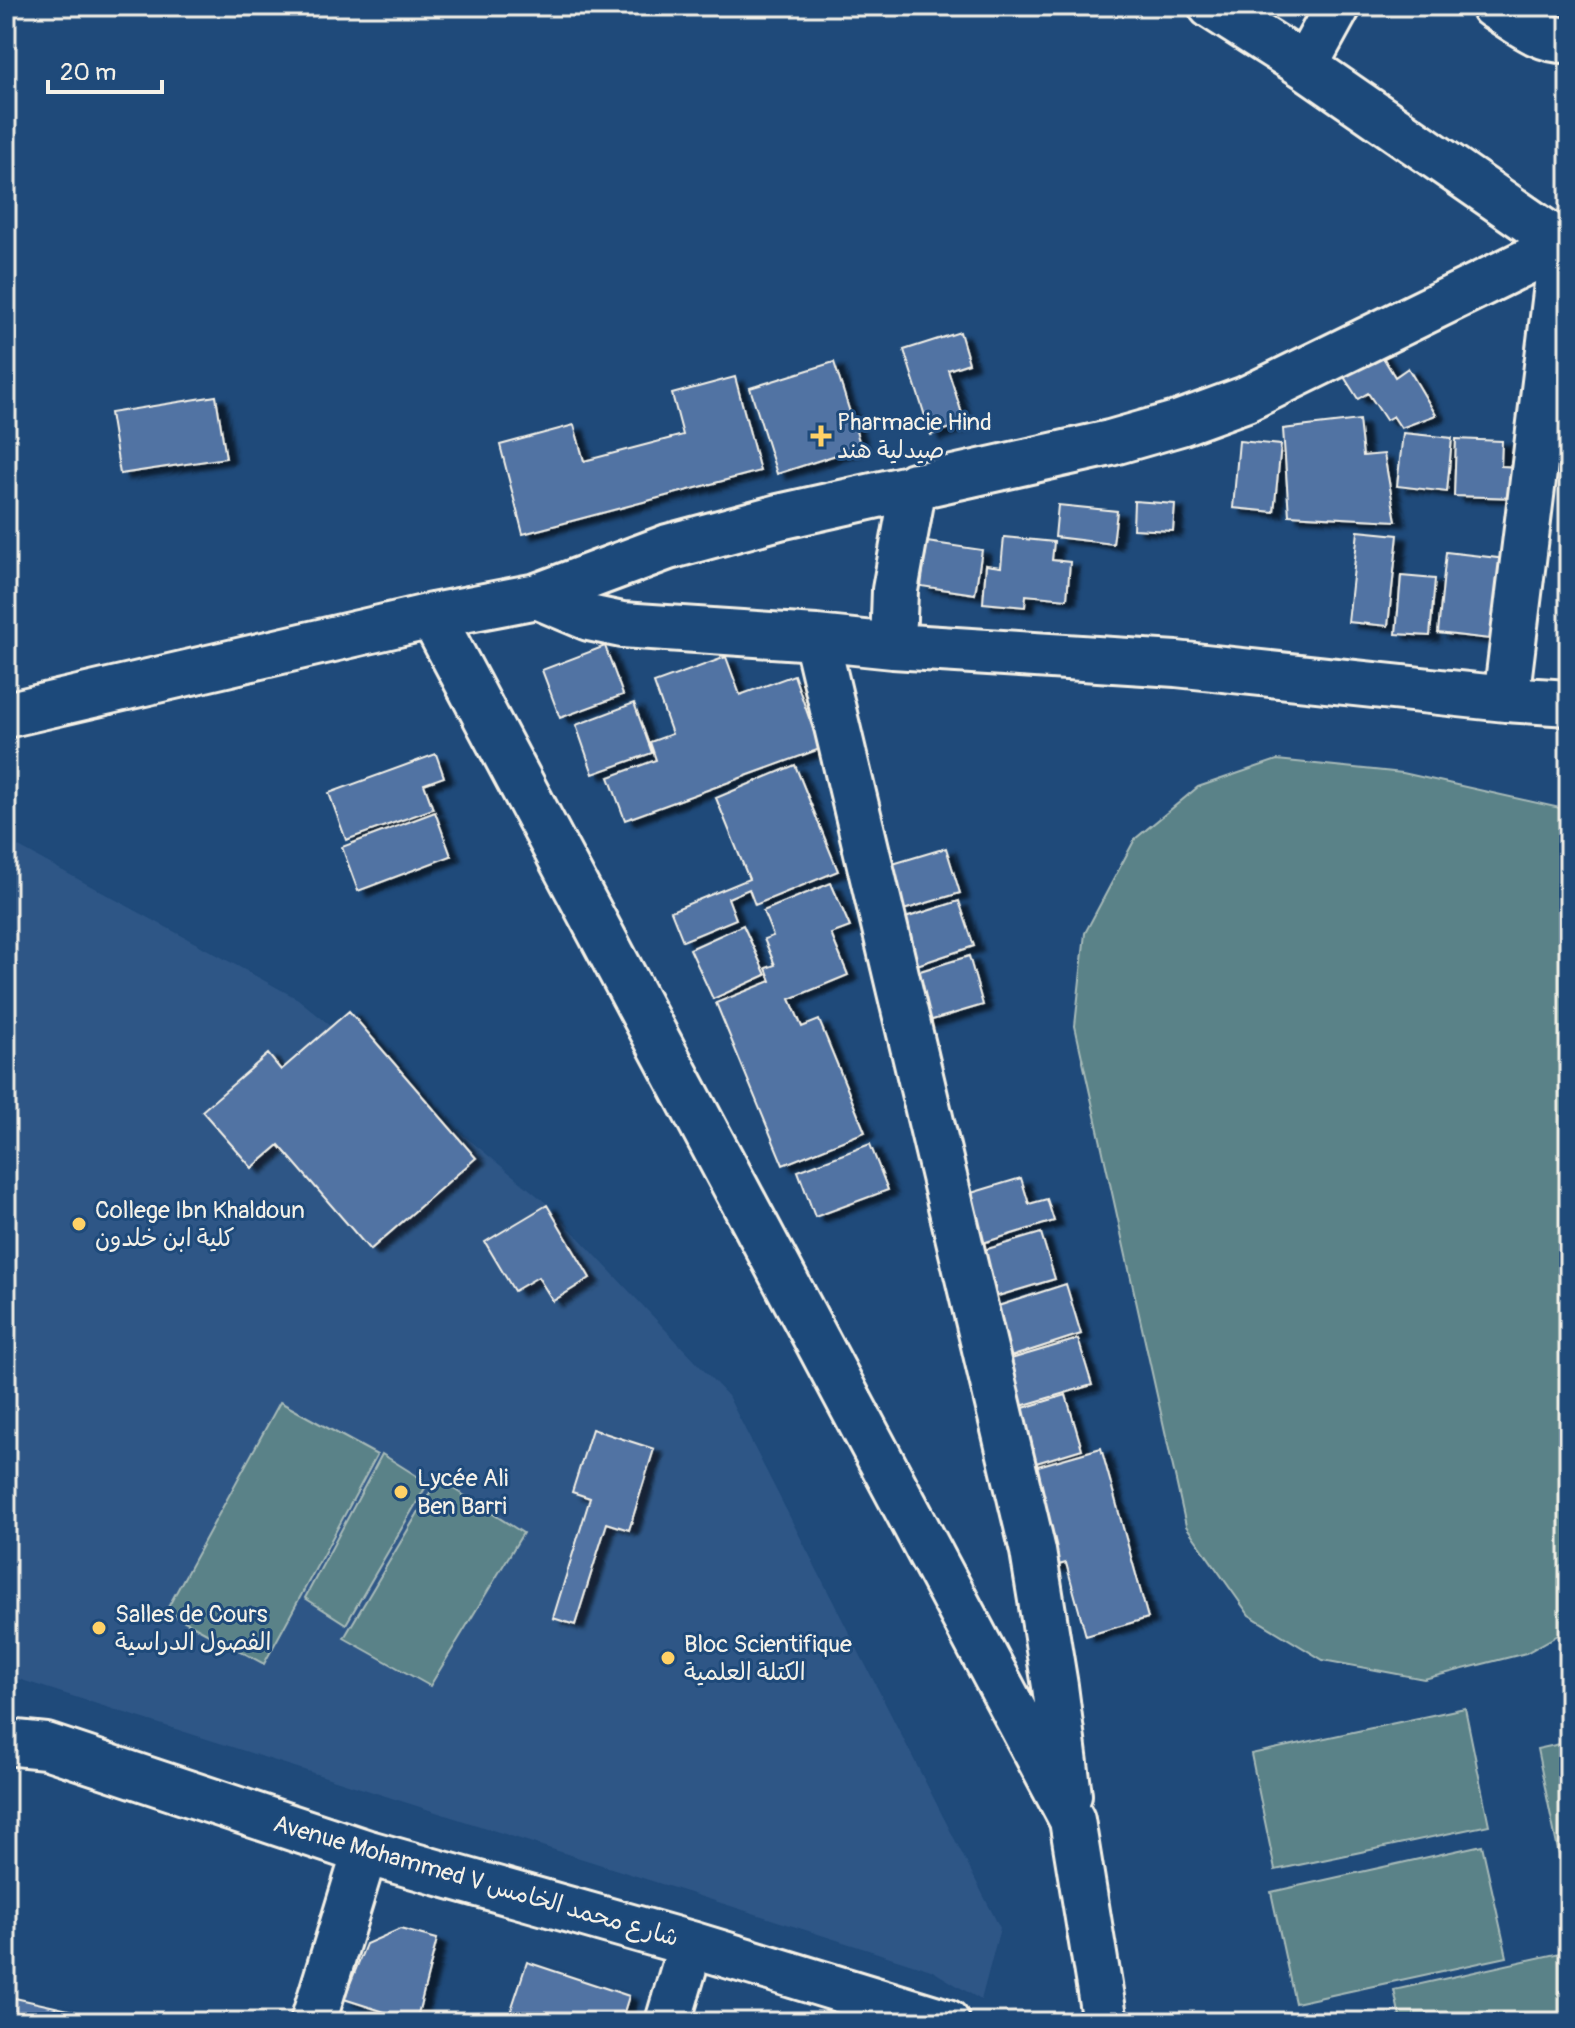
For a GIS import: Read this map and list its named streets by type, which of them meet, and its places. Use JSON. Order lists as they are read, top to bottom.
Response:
{
  "streets": {
    "street": ["Avenue Mohammed V شارع محمد الخامس"]
  },
  "places": {
    "health": ["Pharmacie Hind صيدلية هند"],
    "other": [
      "College Ibn Khaldoun كلية ابن خلدون",
      "Lycée Ali Ben Barri",
      "Salles de Cours الفصول الدراسية",
      "Bloc Scientifique الكتلة العلمية"
    ]
  },
  "scale_bar": "20 m"
}
